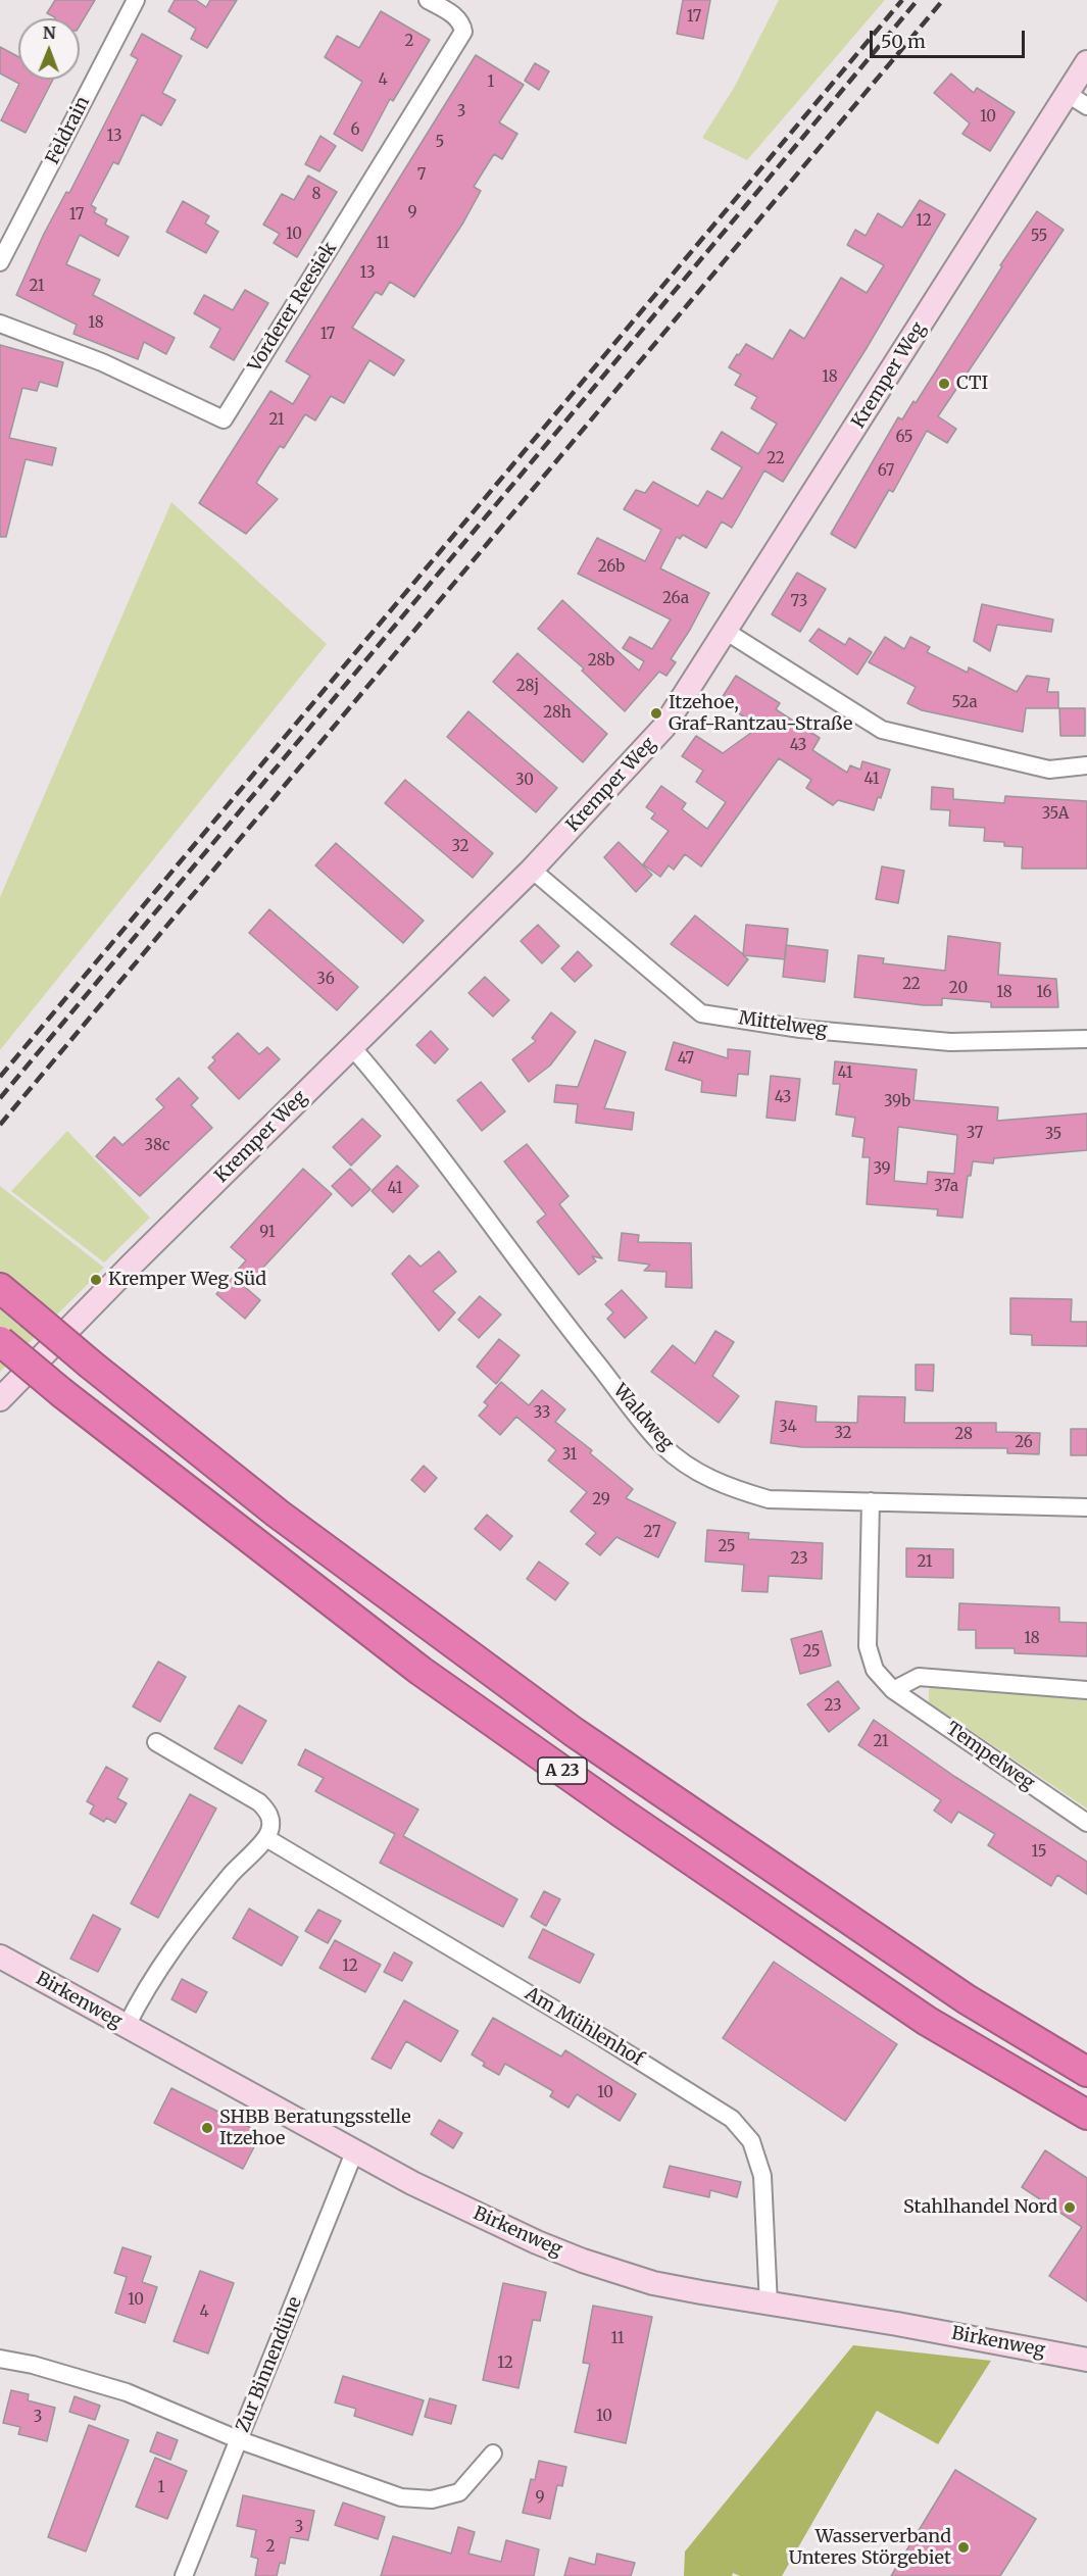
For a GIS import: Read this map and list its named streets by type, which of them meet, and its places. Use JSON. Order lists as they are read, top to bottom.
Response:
{
  "streets": {
    "highway": ["A 23"],
    "street": [
      "Feldrain",
      "Vorderer Reesiek",
      "Kremper Weg",
      "Mittelweg",
      "Waldweg",
      "Tempelweg",
      "Birkenweg",
      "Am Mühlenhof",
      "Zur Binnendüne"
    ]
  },
  "crossings": [
    ["Kremper Weg", "Mittelweg"],
    ["Kremper Weg", "Waldweg"],
    ["Waldweg", "Tempelweg"],
    ["Birkenweg", "Am Mühlenhof"],
    ["Birkenweg", "Zur Binnendüne"]
  ],
  "places": [
    "CTI",
    "Itzehoe, Graf-Rantzau-Straße",
    "Kremper Weg Süd",
    "SHBB Beratungsstelle Itzehoe",
    "Stahlhandel Nord",
    "Wasserverband Unteres Störgebiet"
  ],
  "house_numbers": [
    "17",
    "2",
    "4",
    "1",
    "3",
    "10",
    "6",
    "13",
    "5",
    "7",
    "8",
    "9",
    "17",
    "12",
    "10",
    "55",
    "11",
    "13",
    "21",
    "18",
    "17",
    "18",
    "21",
    "65",
    "22",
    "67",
    "26b",
    "26a",
    "73",
    "28b",
    "28j",
    "52a",
    "28h",
    "43",
    "41",
    "30",
    "35A",
    "32",
    "36",
    "22",
    "20",
    "18",
    "16",
    "47",
    "41",
    "43",
    "39b",
    "37",
    "35",
    "38c",
    "39",
    "37a",
    "41",
    "91",
    "33",
    "34",
    "32",
    "28",
    "26",
    "31",
    "29",
    "27",
    "25",
    "23",
    "21",
    "18",
    "25",
    "23",
    "21",
    "15",
    "12",
    "10",
    "10",
    "4",
    "11",
    "12",
    "10",
    "3",
    "1",
    "9",
    "3",
    "2"
  ],
  "scale_bar": "50 m",
  "north": "top"
}
